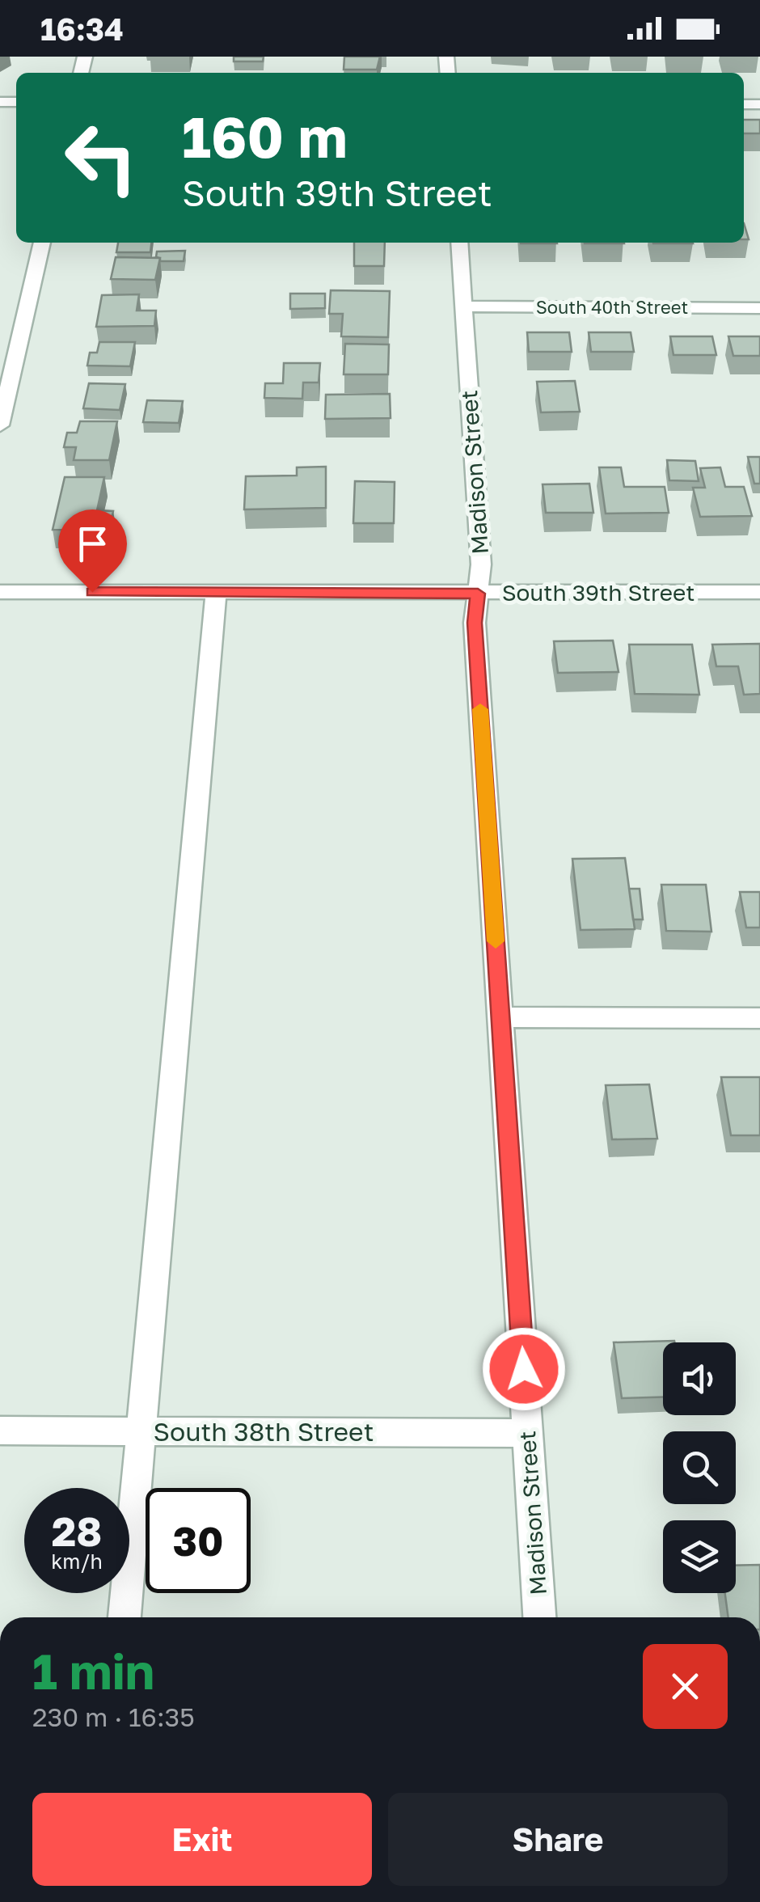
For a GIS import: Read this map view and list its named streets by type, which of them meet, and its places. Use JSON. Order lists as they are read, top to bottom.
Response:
{
  "streets": {
    "street": [
      "South 40th Street",
      "Madison Street",
      "South 39th Street",
      "South 38th Street"
    ]
  },
  "crossings": [
    ["South 40th Street", "Madison Street"],
    ["Madison Street", "South 39th Street"],
    ["Madison Street", "South 38th Street"]
  ],
  "page": {
    "status": "16:34",
    "turn": ["160 m", "South 39th Street"],
    "speed": "28 km/h",
    "limit": "30",
    "heading": ["1 min", "230 m · 16:35"],
    "buttons": ["Exit", "Share"]
  }
}
